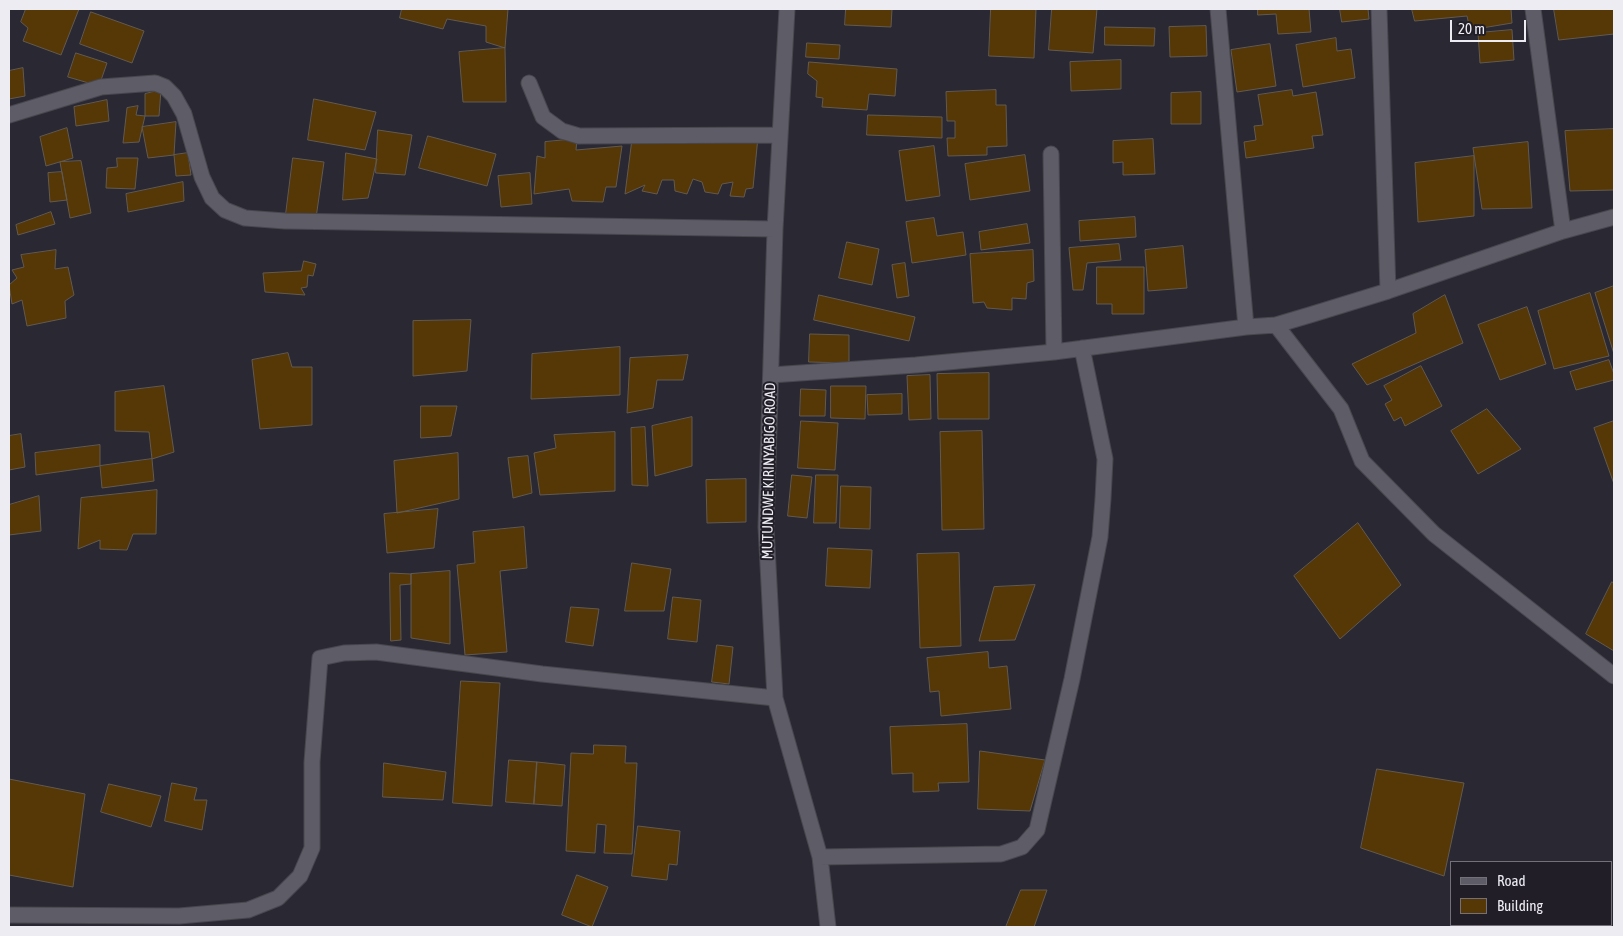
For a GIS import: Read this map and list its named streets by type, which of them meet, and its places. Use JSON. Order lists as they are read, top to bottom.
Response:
{
  "streets": {
    "street": ["MUTUNDWE KIRINYABIGO ROAD"]
  },
  "legend": ["Road", "Building"],
  "scale_bar": "20 m"
}
